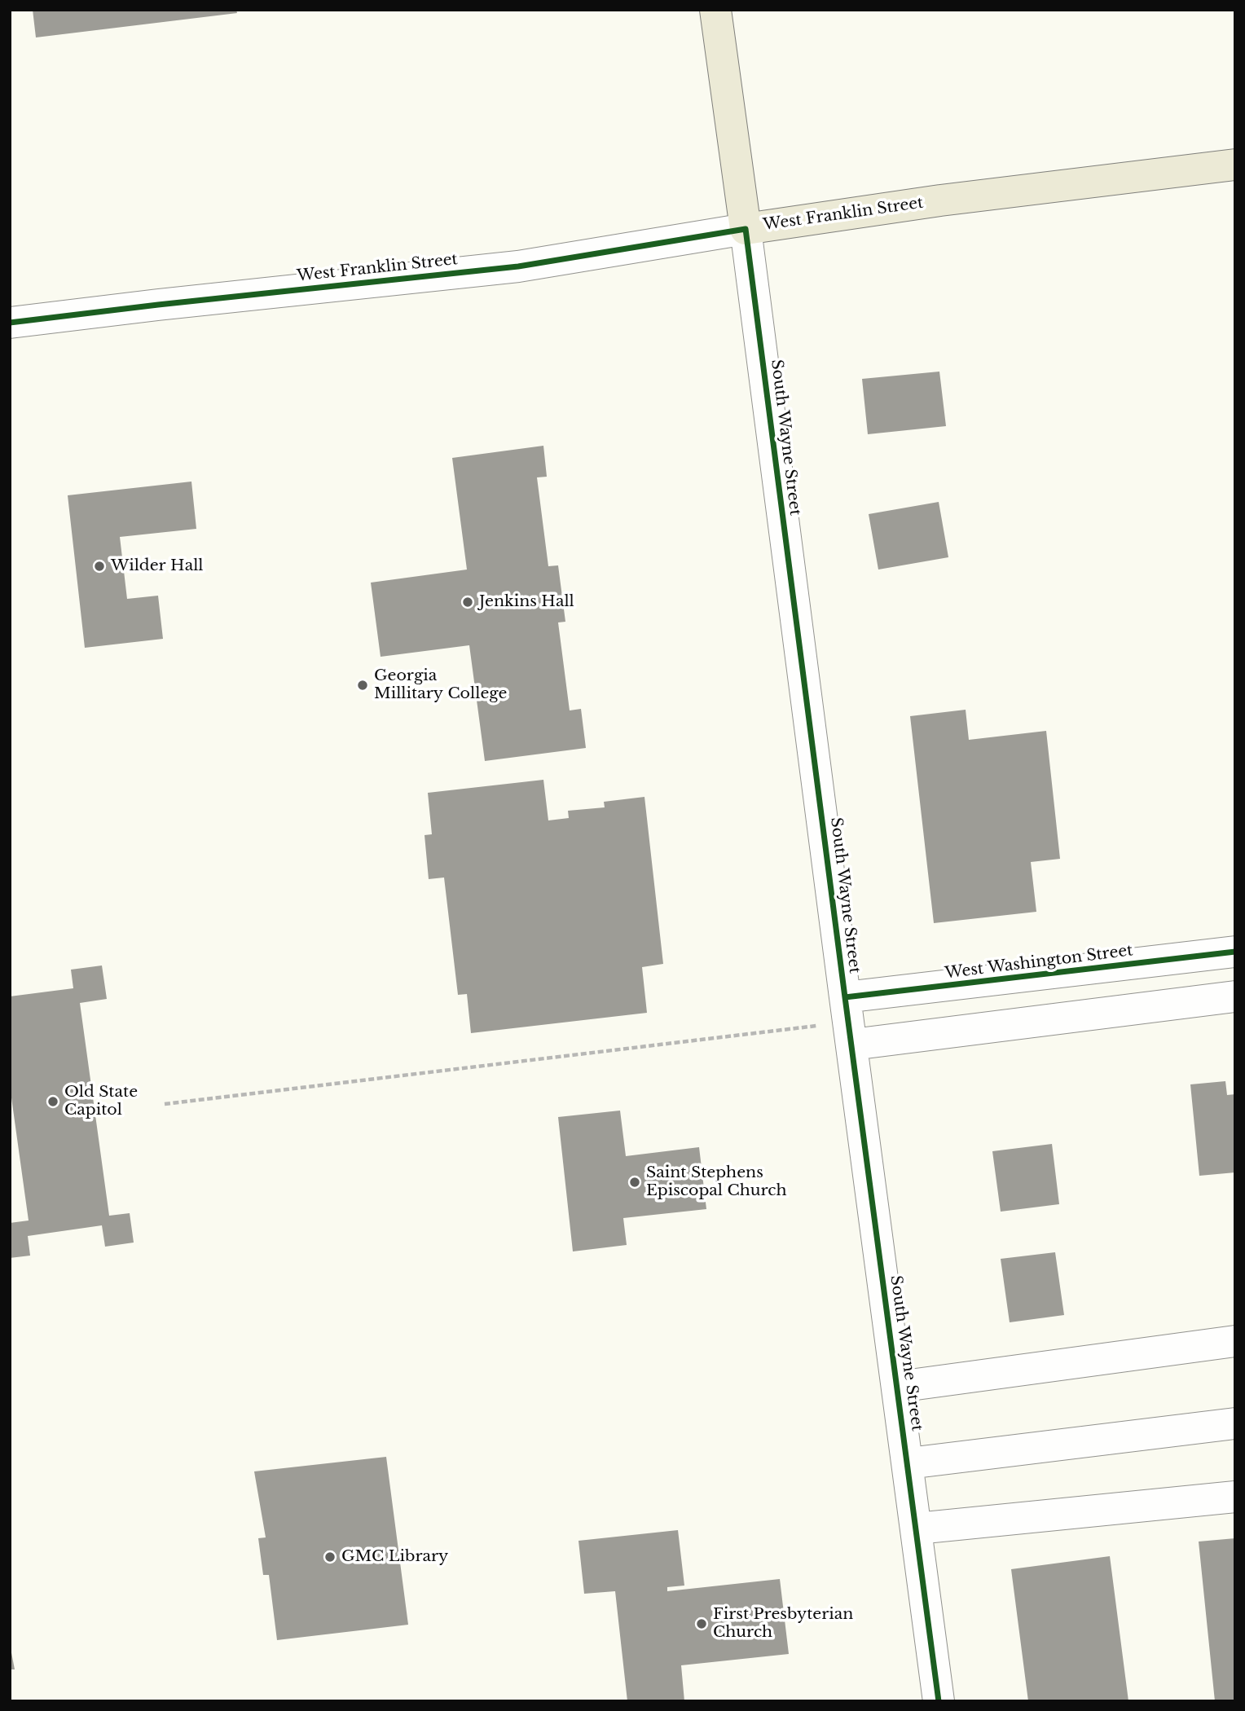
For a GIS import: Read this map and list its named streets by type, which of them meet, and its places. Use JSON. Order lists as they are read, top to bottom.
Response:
{
  "streets": {
    "main road": ["West Franklin Street", "South Wayne Street"],
    "street": ["West Washington Street"]
  },
  "crossings": [
    ["West Franklin Street", "South Wayne Street"],
    ["South Wayne Street", "West Washington Street"]
  ],
  "places": [
    "Wilder Hall",
    "Jenkins Hall",
    "Georgia Millitary College",
    "Old State Capitol",
    "Saint Stephens Episcopal Church",
    "GMC Library",
    "First Presbyterian Church"
  ]
}
